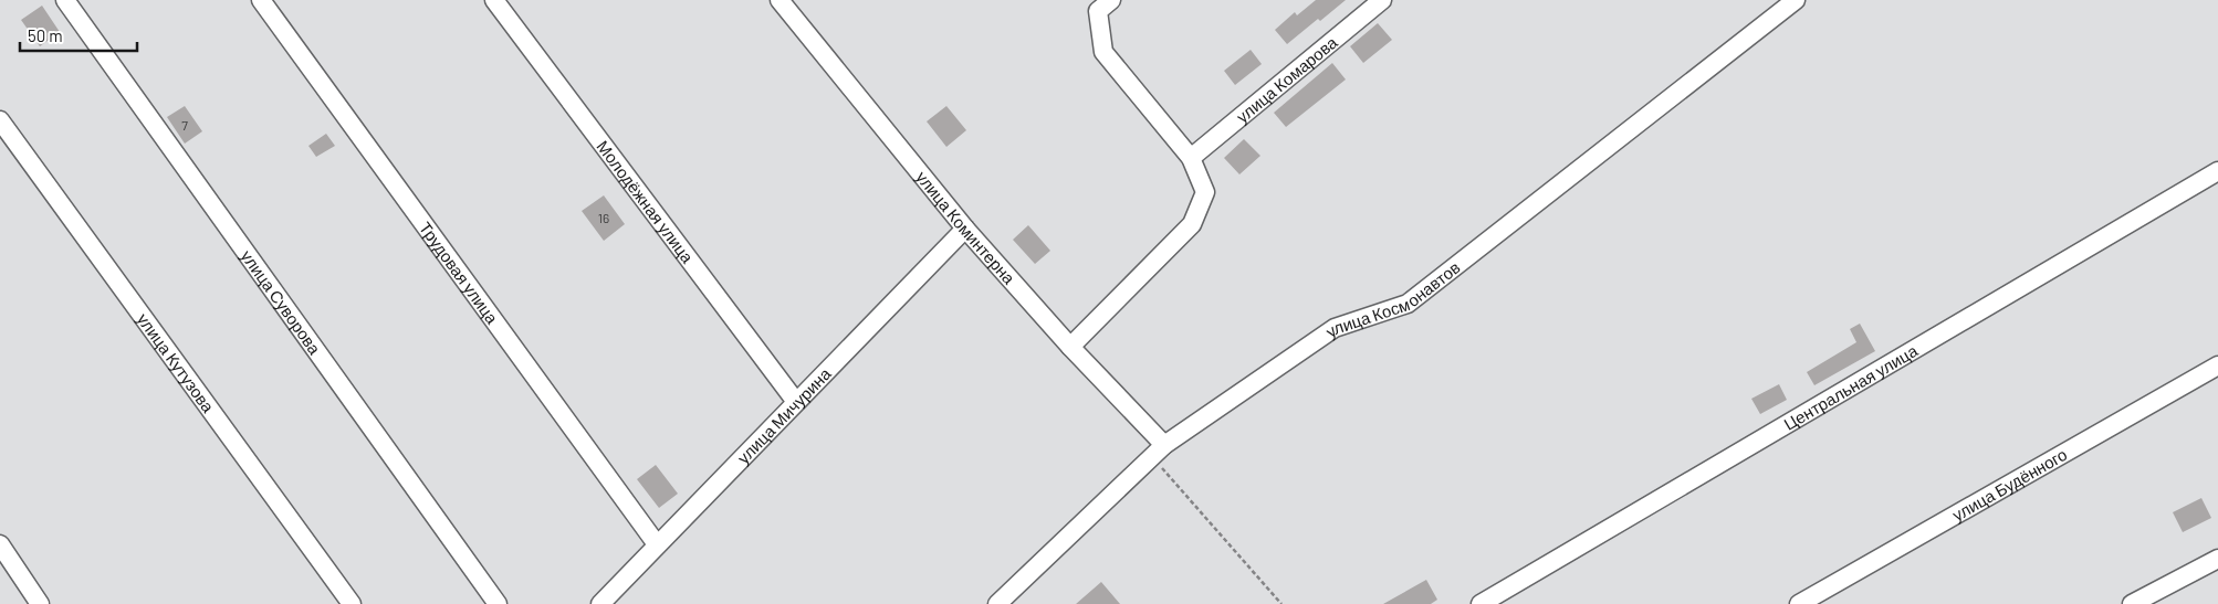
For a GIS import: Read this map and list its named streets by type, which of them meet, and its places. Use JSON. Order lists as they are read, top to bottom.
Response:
{
  "streets": {
    "street": [
      "улица Комарова",
      "Молодёжная улица",
      "улица Коминтерна",
      "Трудовая улица",
      "улица Космонавтов",
      "улица Суворова",
      "улица Кутузова",
      "Центральная улица",
      "улица Мичурина",
      "улица Будённого"
    ]
  },
  "crossings": [
    ["Молодёжная улица", "улица Мичурина"],
    ["улица Коминтерна", "улица Космонавтов"],
    ["улица Коминтерна", "улица Мичурина"],
    ["Трудовая улица", "улица Мичурина"]
  ],
  "house_numbers": ["7", "16"],
  "scale_bar": "50 m"
}
